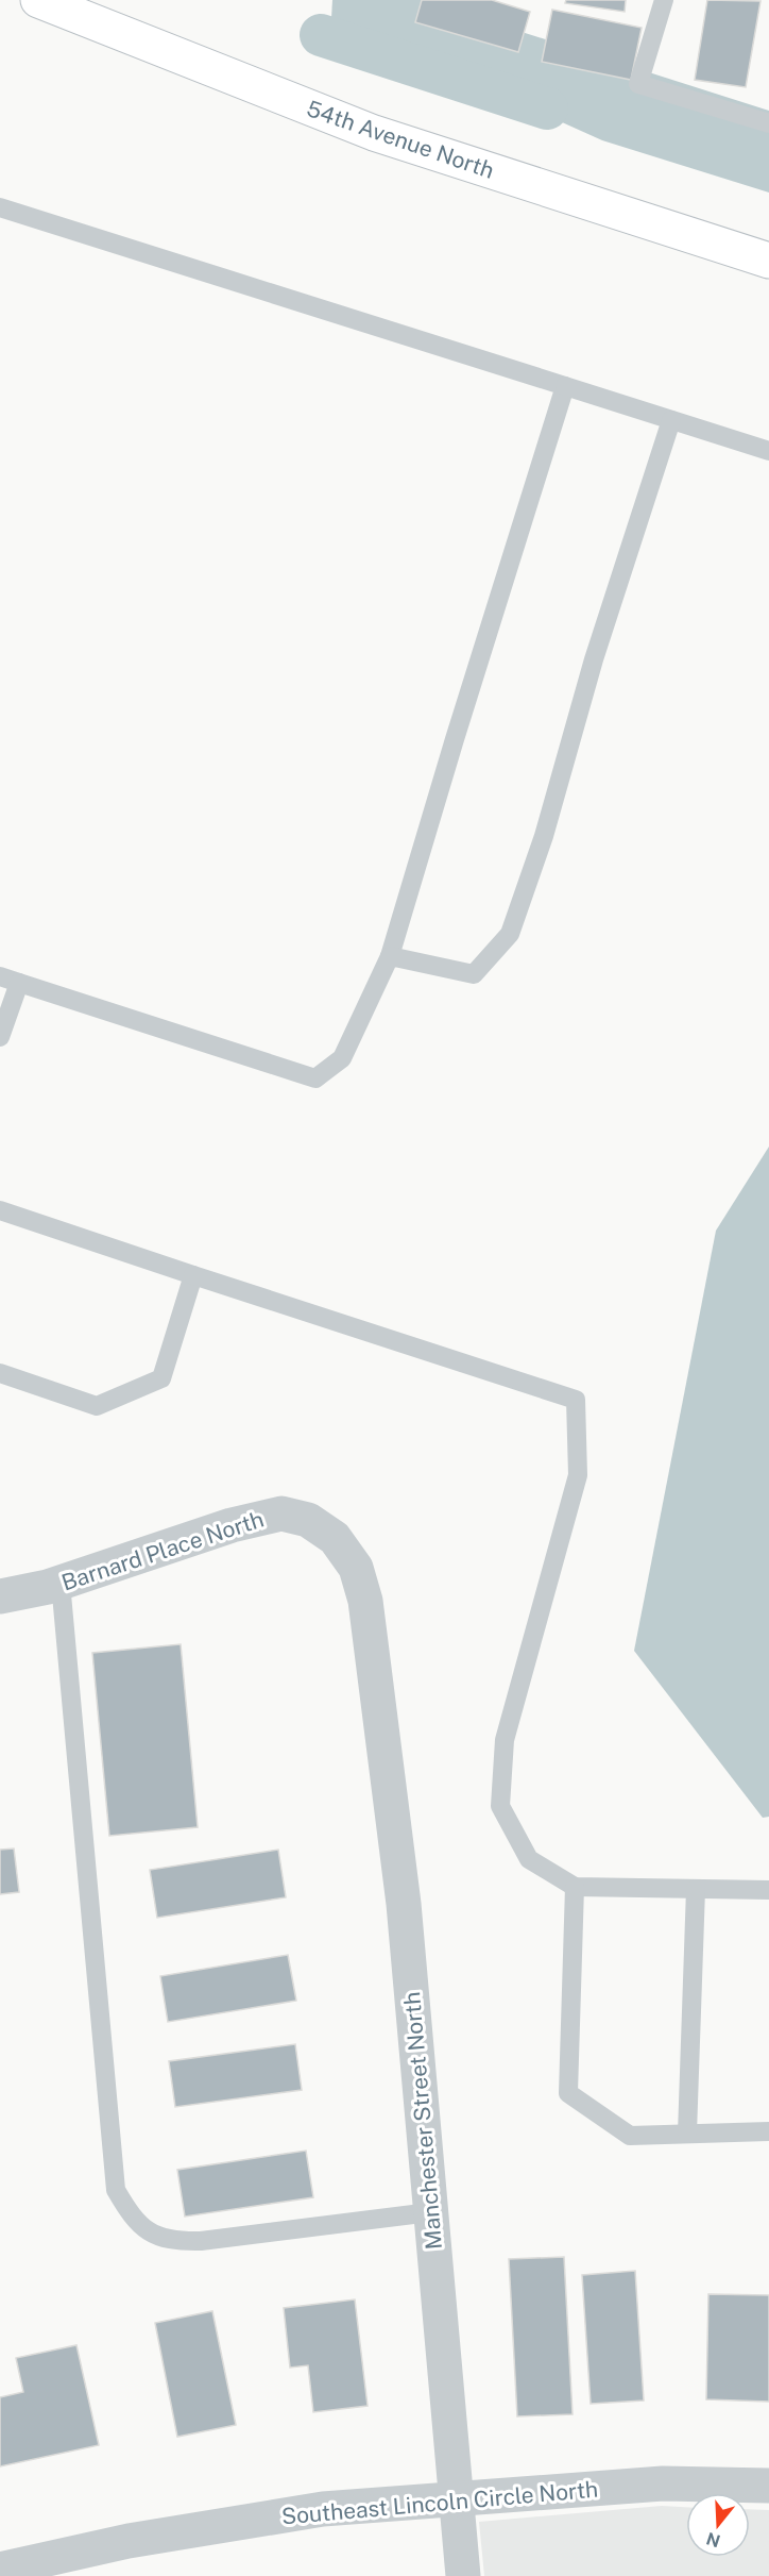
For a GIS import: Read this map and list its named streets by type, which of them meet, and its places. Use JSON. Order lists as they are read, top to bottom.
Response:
{
  "streets": {
    "street": [
      "54th Avenue North",
      "Barnard Place North",
      "Manchester Street North",
      "Southeast Lincoln Circle North"
    ]
  },
  "crossings": [
    ["Barnard Place North", "Manchester Street North"],
    ["Manchester Street North", "Southeast Lincoln Circle North"]
  ],
  "north": "bottom"
}
